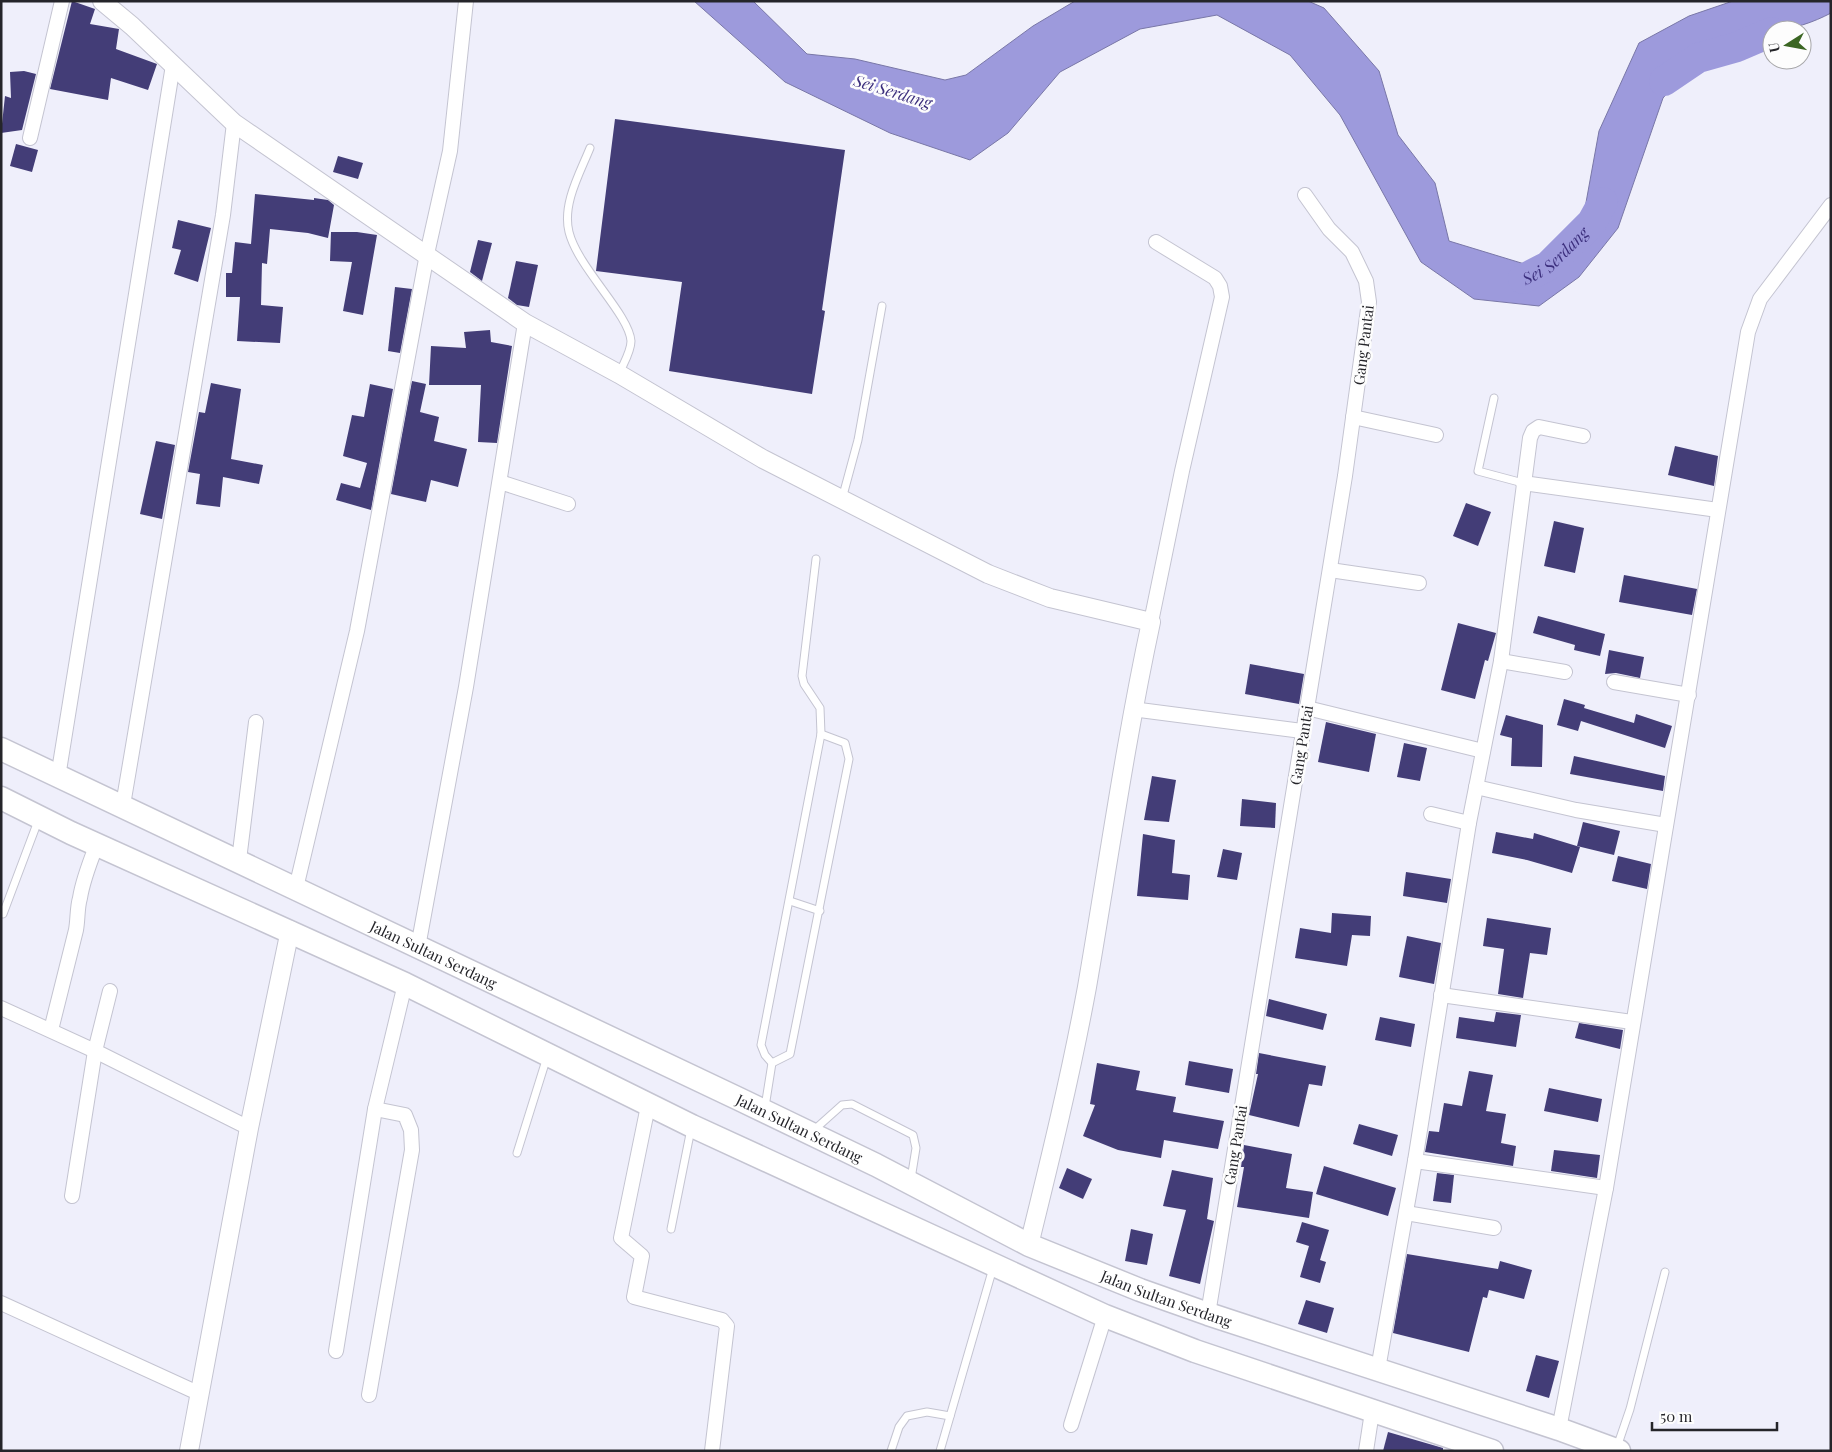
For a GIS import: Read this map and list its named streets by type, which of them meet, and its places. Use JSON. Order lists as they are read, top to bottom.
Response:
{
  "streets": {
    "highway": ["Jalan Sultan Serdang"],
    "street": ["Gang Pantai"]
  },
  "crossings": [
    ["Gang Pantai", "Jalan Sultan Serdang"]
  ],
  "water": ["Sei Serdang"],
  "scale_bar": "50 m",
  "north": "left"
}
